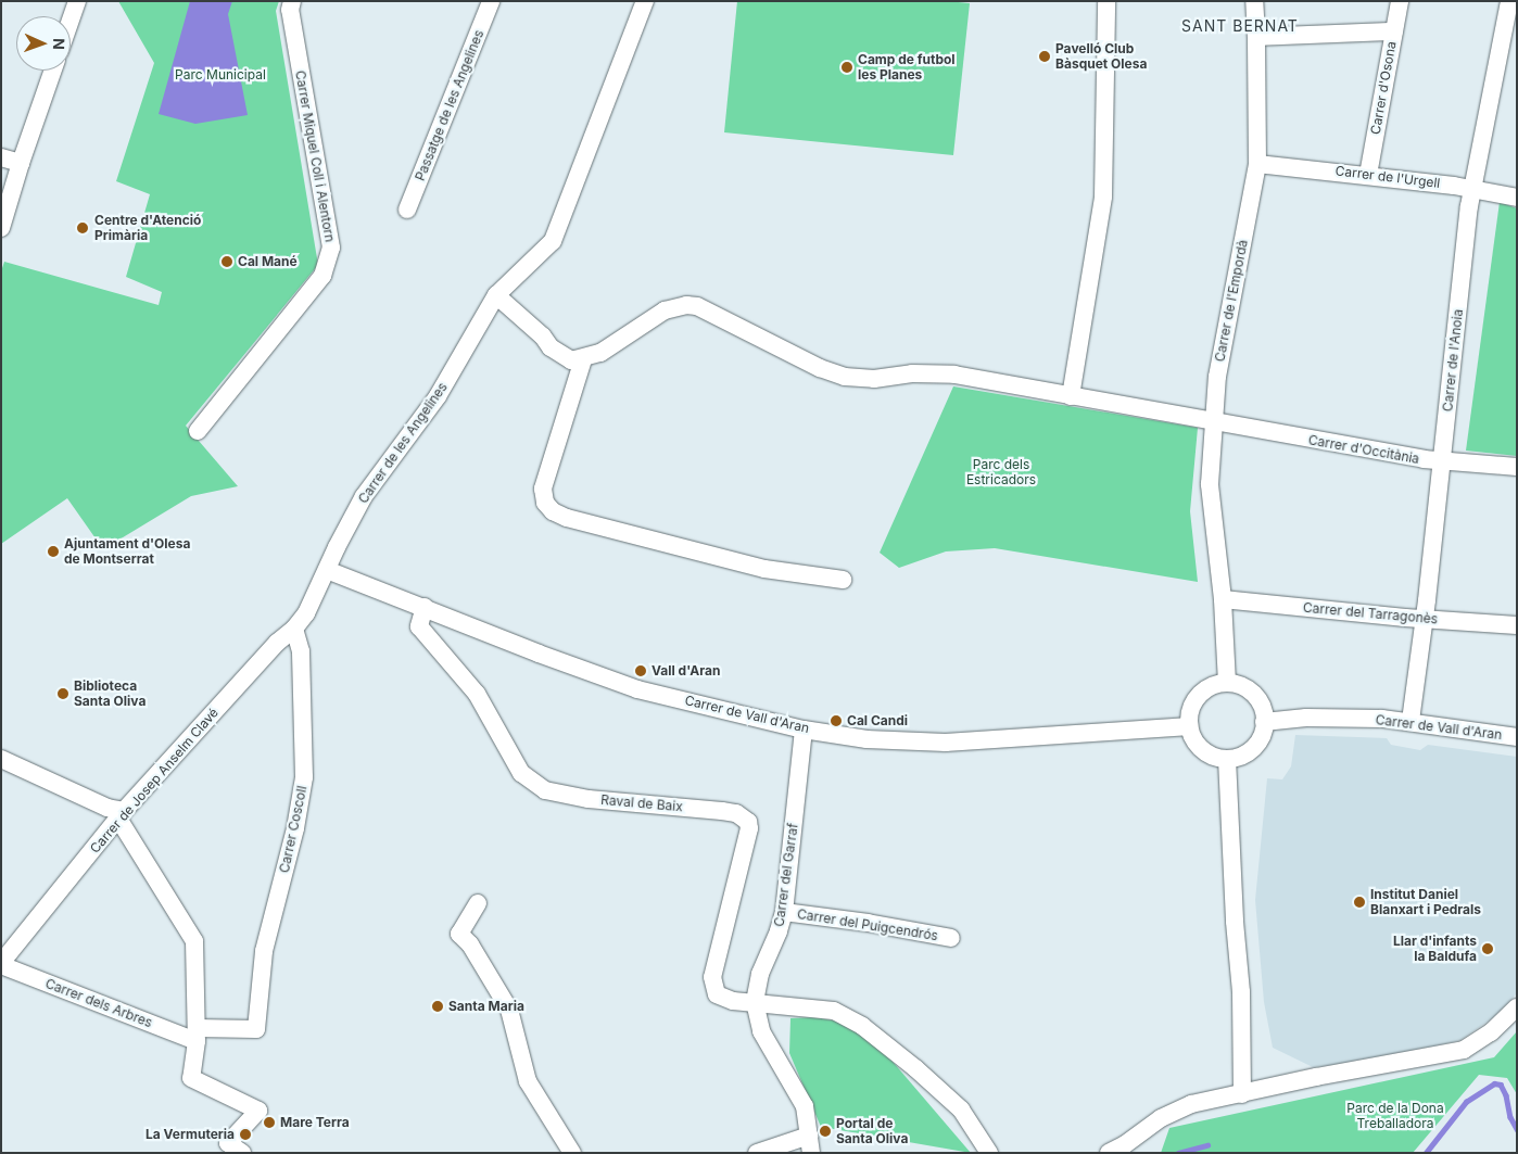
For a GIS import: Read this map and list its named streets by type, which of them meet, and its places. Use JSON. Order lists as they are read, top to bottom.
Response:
{
  "streets": {
    "street": [
      "Carrer d'Osona",
      "Passatge de les Angelines",
      "Carrer Miquel Coll i Alentorn",
      "Carrer de l'Urgell",
      "Carrer de l'Empordà",
      "Carrer de l'Anoia",
      "Carrer de les Angelines",
      "Carrer d'Occitània",
      "Carrer del Tarragonès",
      "Carrer de Vall d'Aran",
      "Carrer de Josep Anselm Clavé",
      "Raval de Baix",
      "Carrer Coscoll",
      "Carrer del Garraf",
      "Carrer del Puigcendrós",
      "Carrer dels Arbres"
    ]
  },
  "crossings": [
    ["Carrer d'Osona", "Carrer de l'Urgell"],
    ["Carrer de l'Urgell", "Carrer de l'Empordà"],
    ["Carrer de l'Urgell", "Carrer de l'Anoia"],
    ["Carrer de l'Empordà", "Carrer d'Occitània"],
    ["Carrer de l'Empordà", "Carrer del Tarragonès"],
    ["Carrer de l'Empordà", "Carrer de Vall d'Aran"],
    ["Carrer de l'Anoia", "Carrer d'Occitània"],
    ["Carrer de l'Anoia", "Carrer del Tarragonès"],
    ["Carrer de l'Anoia", "Carrer de Vall d'Aran"],
    ["Carrer de les Angelines", "Carrer de Vall d'Aran"],
    ["Carrer de les Angelines", "Carrer de Josep Anselm Clavé"],
    ["Carrer de les Angelines", "Carrer Coscoll"],
    ["Carrer de Vall d'Aran", "Raval de Baix"],
    ["Carrer de Vall d'Aran", "Carrer del Garraf"],
    ["Carrer de Josep Anselm Clavé", "Carrer Coscoll"],
    ["Carrer de Josep Anselm Clavé", "Carrer dels Arbres"],
    ["Raval de Baix", "Carrer del Garraf"],
    ["Carrer Coscoll", "Carrer dels Arbres"],
    ["Carrer del Garraf", "Carrer del Puigcendrós"]
  ],
  "districts": ["SANT BERNAT"],
  "parks": ["Parc Municipal", "Parc dels Estricadors", "Parc de la Dona Treballadora"],
  "places": [
    "Pavelló Club Bàsquet Olesa",
    "Camp de futbol les Planes",
    "Centre d'Atenció Primària",
    "Cal Mané",
    "Ajuntament d'Olesa de Montserrat",
    "Vall d'Aran",
    "Biblioteca Santa Oliva",
    "Cal Candi",
    "Institut Daniel Blanxart i Pedrals",
    "Llar d'infants la Baldufa",
    "Santa Maria",
    "Mare Terra",
    "Portal de Santa Oliva",
    "La Vermuteria"
  ],
  "north": "right"
}
